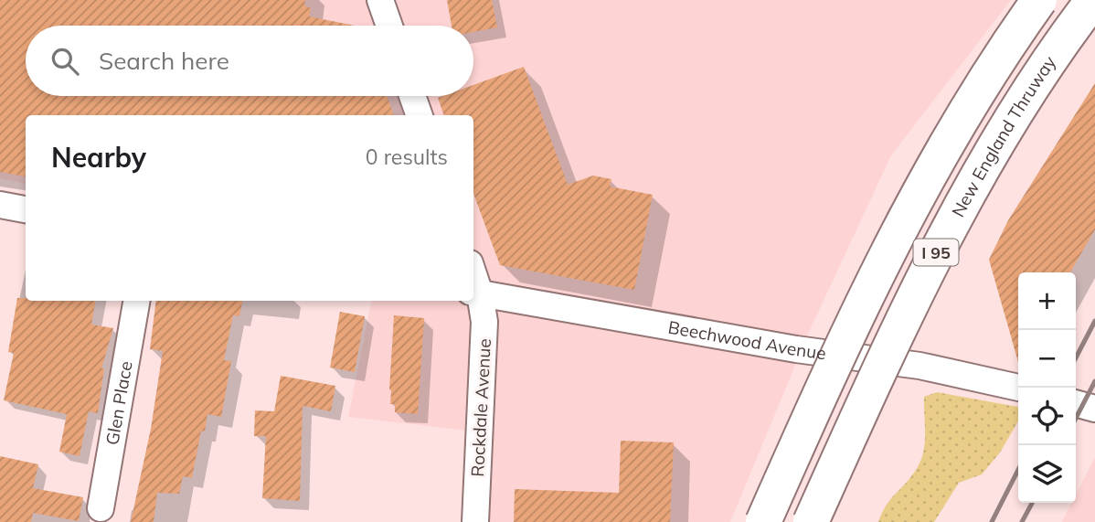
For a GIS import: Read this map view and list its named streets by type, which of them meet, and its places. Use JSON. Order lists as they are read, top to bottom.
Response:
{
  "streets": {
    "highway": ["New England Thruway", "I 95"],
    "street": ["Beechwood Avenue", "Glen Place", "Rockdale Avenue"]
  },
  "crossings": [
    ["Beechwood Avenue", "Rockdale Avenue"]
  ],
  "page": {
    "search": "Search here",
    "heading": ["Nearby", "0 results"],
    "map_buttons": ["+", "−"]
  }
}
